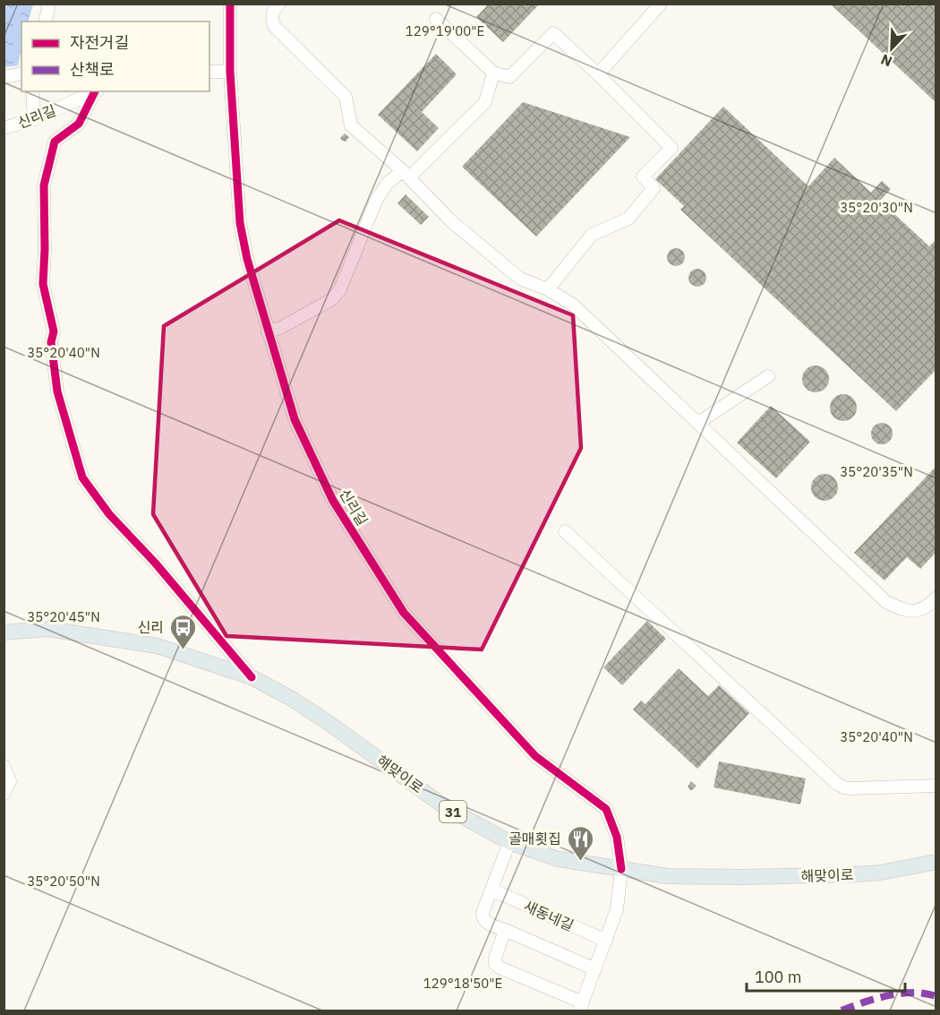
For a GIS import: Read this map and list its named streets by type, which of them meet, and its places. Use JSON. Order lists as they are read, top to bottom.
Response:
{
  "streets": {
    "main road": ["해맞이로", "31"],
    "street": ["신리길", "새동네길"]
  },
  "crossings": [
    ["신리길", "해맞이로"],
    ["해맞이로", "새동네길"]
  ],
  "places": {
    "bus stop": ["신리"],
    "restaurant": ["골매횟집"]
  },
  "legend": ["자전거길", "산책로"],
  "scale_bar": "100 m",
  "north": "bottom left",
  "coordinates": [
    "129°19'00\"E",
    "35°20'30\"N",
    "35°20'40\"N",
    "35°20'35\"N",
    "35°20'45\"N",
    "35°20'50\"N",
    "129°18'50\"E"
  ]
}
